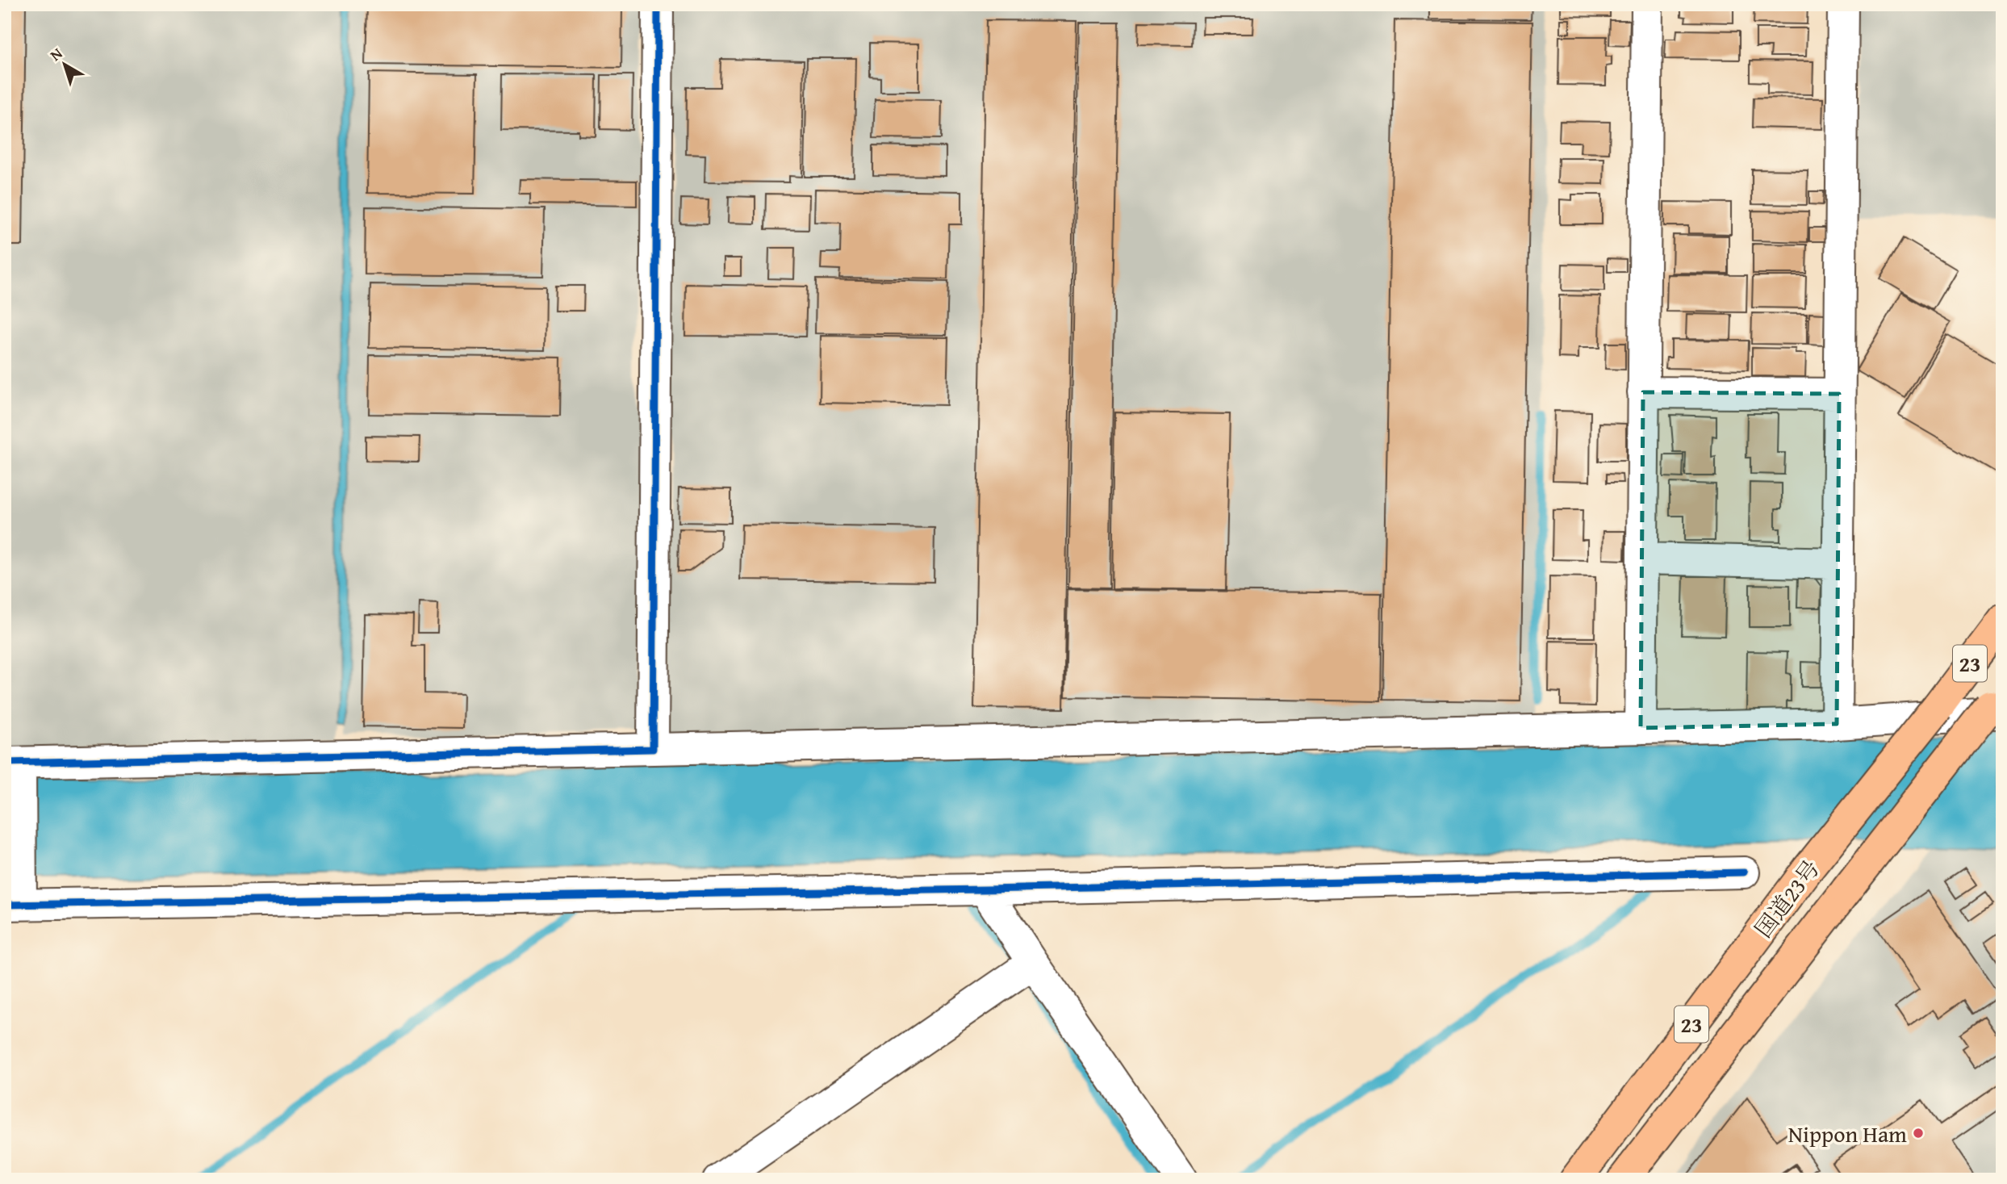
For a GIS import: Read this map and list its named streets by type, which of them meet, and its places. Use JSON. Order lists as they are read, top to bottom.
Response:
{
  "streets": {
    "highway": ["23", "国道23号"]
  },
  "places": ["Nippon Ham"],
  "north": "top left"
}
